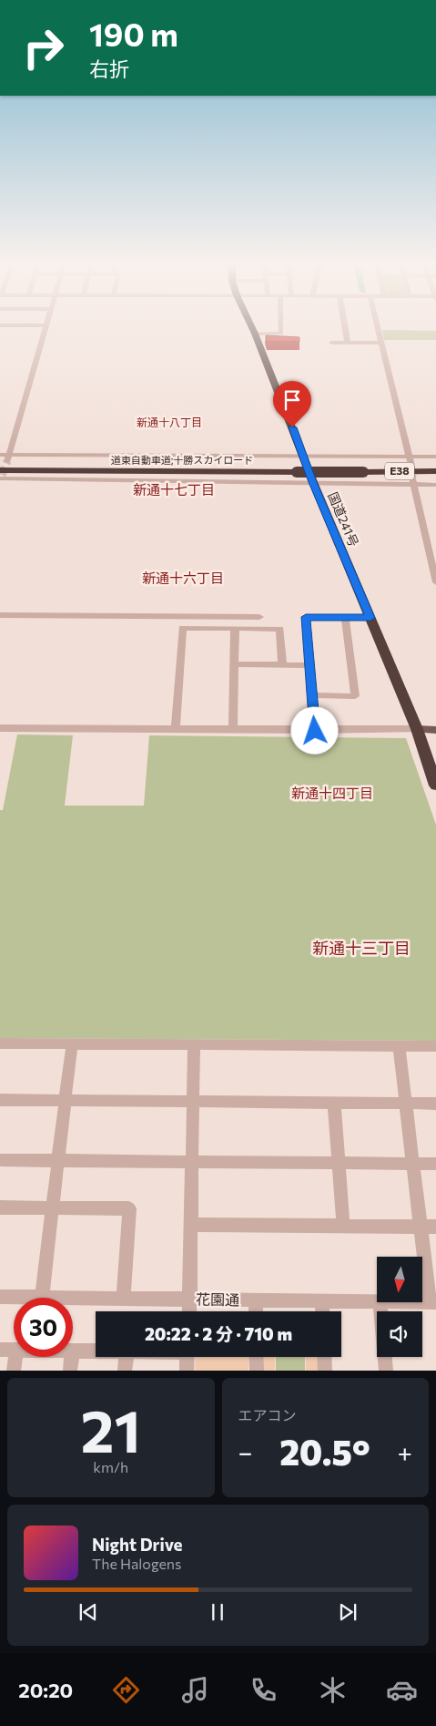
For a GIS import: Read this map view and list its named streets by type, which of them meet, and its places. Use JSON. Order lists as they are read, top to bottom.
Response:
{
  "streets": {
    "highway": ["道東自動車道;十勝スカイロード", "E38", "国道241号"],
    "street": ["花園通"]
  },
  "districts": [
    "新通十八丁目",
    "新通十七丁目",
    "新通十六丁目",
    "新通十四丁目",
    "新通十三丁目"
  ],
  "north": "bottom",
  "page": {
    "turn": ["190 m", "右折"],
    "limit": "30",
    "trip": "20:22 · 2 分 · 710 m",
    "tile": [
      ["21", "km/h"],
      "エアコン"
    ],
    "heat": ["−", "20.5°", "+"],
    "song": ["Night Drive", "The Halogens"],
    "tabs": "20:20"
  }
}
